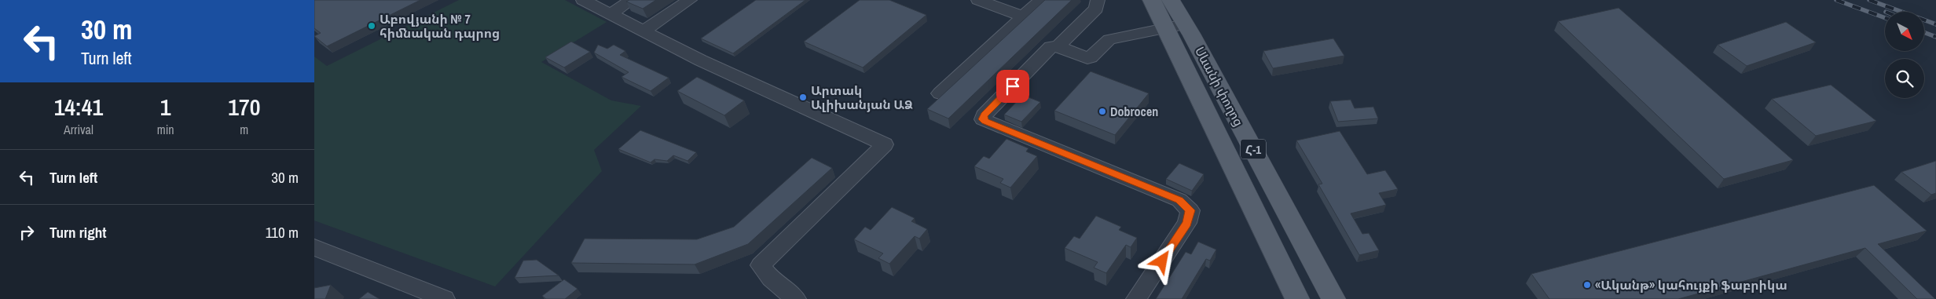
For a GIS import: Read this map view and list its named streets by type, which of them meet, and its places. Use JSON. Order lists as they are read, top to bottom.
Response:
{
  "streets": {
    "main road": ["Սևանի փողոց", "Հ-1"]
  },
  "places": [
    "Աբովյանի № 7 հիմնական դպրոց",
    "Արտակ Ալիխանյան ԱՁ",
    "Dobrocen",
    "«Ականթ» կահույքի ֆաբրիկա"
  ],
  "north": "bottom right",
  "page": {
    "turn": ["30 m", "Turn left"],
    "eta": [
      "14:41",
      "Arrival",
      "1",
      "min",
      "170",
      "m"
    ],
    "list": [
      {
        "name": "Turn left",
        "value": "30 m"
      },
      {
        "name": "Turn right",
        "value": "110 m"
      }
    ]
  }
}
